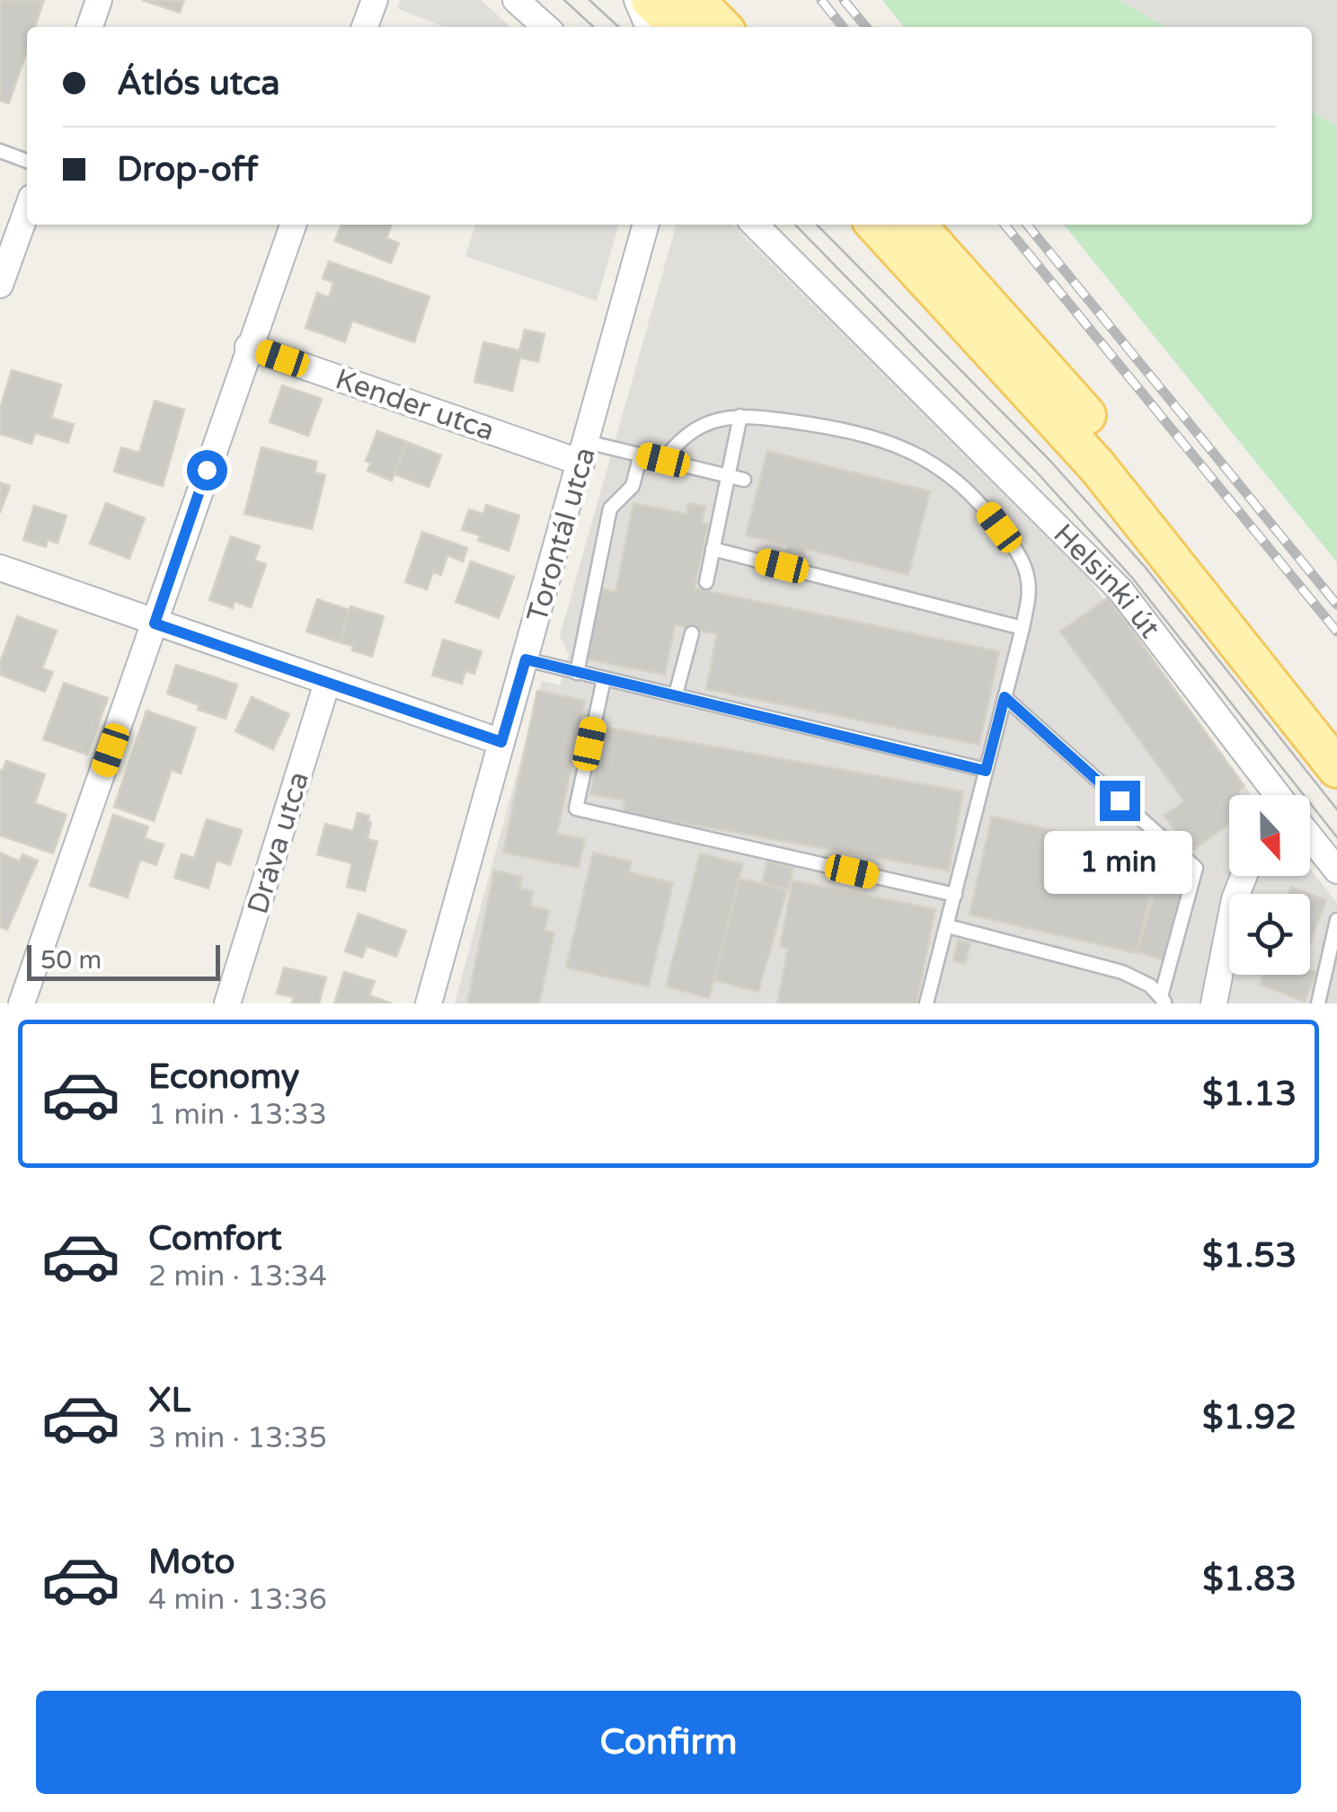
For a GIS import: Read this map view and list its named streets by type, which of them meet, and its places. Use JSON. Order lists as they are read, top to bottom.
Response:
{
  "streets": {
    "street": [
      "Kender utca",
      "Torontál utca",
      "Helsinki út",
      "Dráva utca"
    ]
  },
  "crossings": [
    ["Kender utca", "Torontál utca"]
  ],
  "scale_bar": "50 m",
  "north": "bottom",
  "page": {
    "banner": ["Átlós utca", "Drop-off"],
    "bubble": "1 min",
    "scale": "50 m",
    "list": [
      {
        "name": "Economy",
        "note": "1 min · 13:33",
        "value": "$1.13"
      },
      {
        "name": "Comfort",
        "note": "2 min · 13:34",
        "value": "$1.53"
      },
      {
        "name": "XL",
        "note": "3 min · 13:35",
        "value": "$1.92"
      },
      {
        "name": "Moto",
        "note": "4 min · 13:36",
        "value": "$1.83"
      }
    ],
    "buttons": "Confirm"
  }
}
